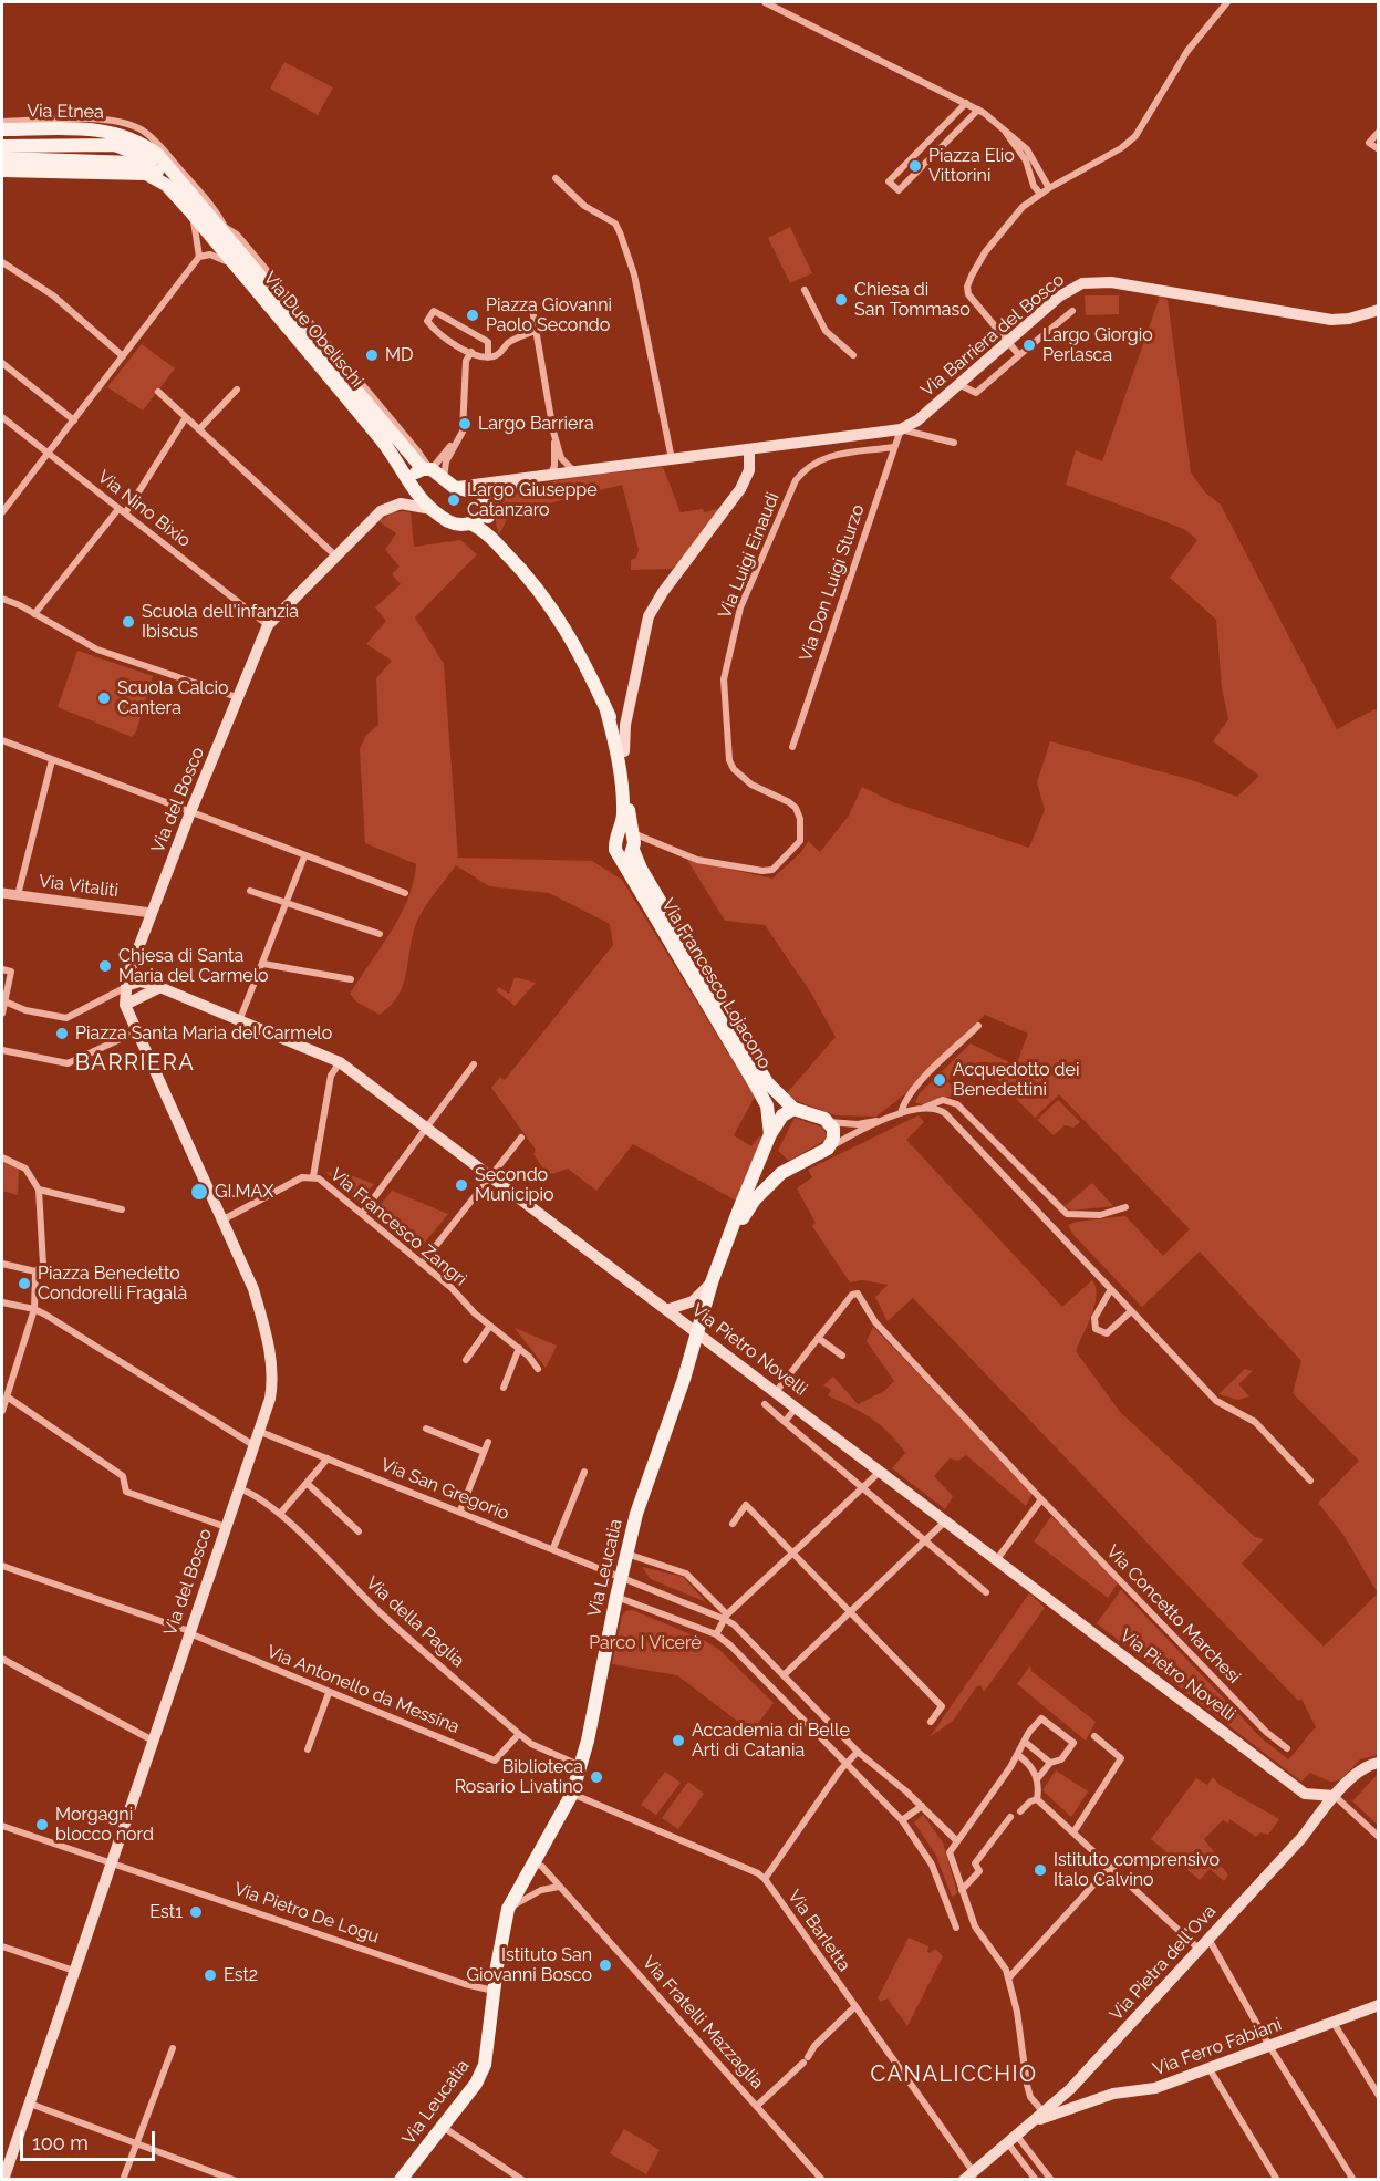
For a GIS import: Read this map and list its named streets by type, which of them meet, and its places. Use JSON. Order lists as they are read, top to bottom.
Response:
{
  "streets": {
    "main road": [
      "Via Etnea",
      "Via Due Obelischi",
      "Via Barriera del Bosco",
      "Via del Bosco",
      "Via Francesco Lojacono",
      "Via Pietro Novelli",
      "Via Leucatia",
      "Via Pietra dell'Ova",
      "Via Ferro Fabiani"
    ],
    "street": [
      "Via Nino Bixio",
      "Via Luigi Einaudi",
      "Via Don Luigi Sturzo",
      "Via Vitaliti",
      "Via Francesco Zangrì",
      "Via San Gregorio",
      "Via Concetto Marchesi",
      "Via della Paglia",
      "Via Antonello da Messina",
      "Via Pietro De Logu",
      "Via Barletta",
      "Via Fratelli Mazzaglia"
    ]
  },
  "crossings": [
    ["Via Etnea", "Via Barriera del Bosco"],
    ["Via Due Obelischi", "Via del Bosco"],
    ["Via Barriera del Bosco", "Via Don Luigi Sturzo"],
    ["Via Nino Bixio", "Via del Bosco"],
    ["Via Luigi Einaudi", "Via Don Luigi Sturzo"],
    ["Via Luigi Einaudi", "Via Francesco Lojacono"],
    ["Via del Bosco", "Via Vitaliti"],
    ["Via del Bosco", "Via Francesco Zangrì"],
    ["Via del Bosco", "Via Pietro Novelli"],
    ["Via del Bosco", "Via San Gregorio"],
    ["Via del Bosco", "Via della Paglia"],
    ["Via del Bosco", "Via Antonello da Messina"],
    ["Via del Bosco", "Via Pietro De Logu"],
    ["Via Francesco Lojacono", "Via Leucatia"],
    ["Via Pietro Novelli", "Via Leucatia"],
    ["Via San Gregorio", "Via Leucatia"],
    ["Via Leucatia", "Via della Paglia"],
    ["Via Leucatia", "Via Pietro De Logu"],
    ["Via Leucatia", "Via Barletta"],
    ["Via Leucatia", "Via Fratelli Mazzaglia"],
    ["Via della Paglia", "Via Antonello da Messina"],
    ["Via Barletta", "Via Pietra dell'Ova"],
    ["Via Pietra dell'Ova", "Via Ferro Fabiani"]
  ],
  "districts": ["BARRIERA", "CANALICCHIO"],
  "parks": ["Parco I Vicerè"],
  "places": [
    "Piazza Elio Vittorini",
    "Chiesa di San Tommaso",
    "Piazza Giovanni Paolo Secondo",
    "Largo Giorgio Perlasca",
    "MD",
    "Largo Barriera",
    "Largo Giuseppe Catanzaro",
    "Scuola dell'infanzia Ibiscus",
    "Scuola Calcio Cantera",
    "Chjesa di Santa Maria del Carmelo",
    "Piazza Santa Maria del Carmelo",
    "Acquedotto dei Benedettini",
    "Secondo Municipio",
    "GI.MAX",
    "Piazza Benedetto Condorelli Fragalà",
    "Accademia di Belle Arti di Catania",
    "Biblioteca Rosario Livatino",
    "Morgagni blocco nord",
    "Istituto comprensivo Italo Calvino",
    "Est1",
    "Istituto San Giovanni Bosco",
    "Est2"
  ],
  "scale_bar": "100 m"
}
